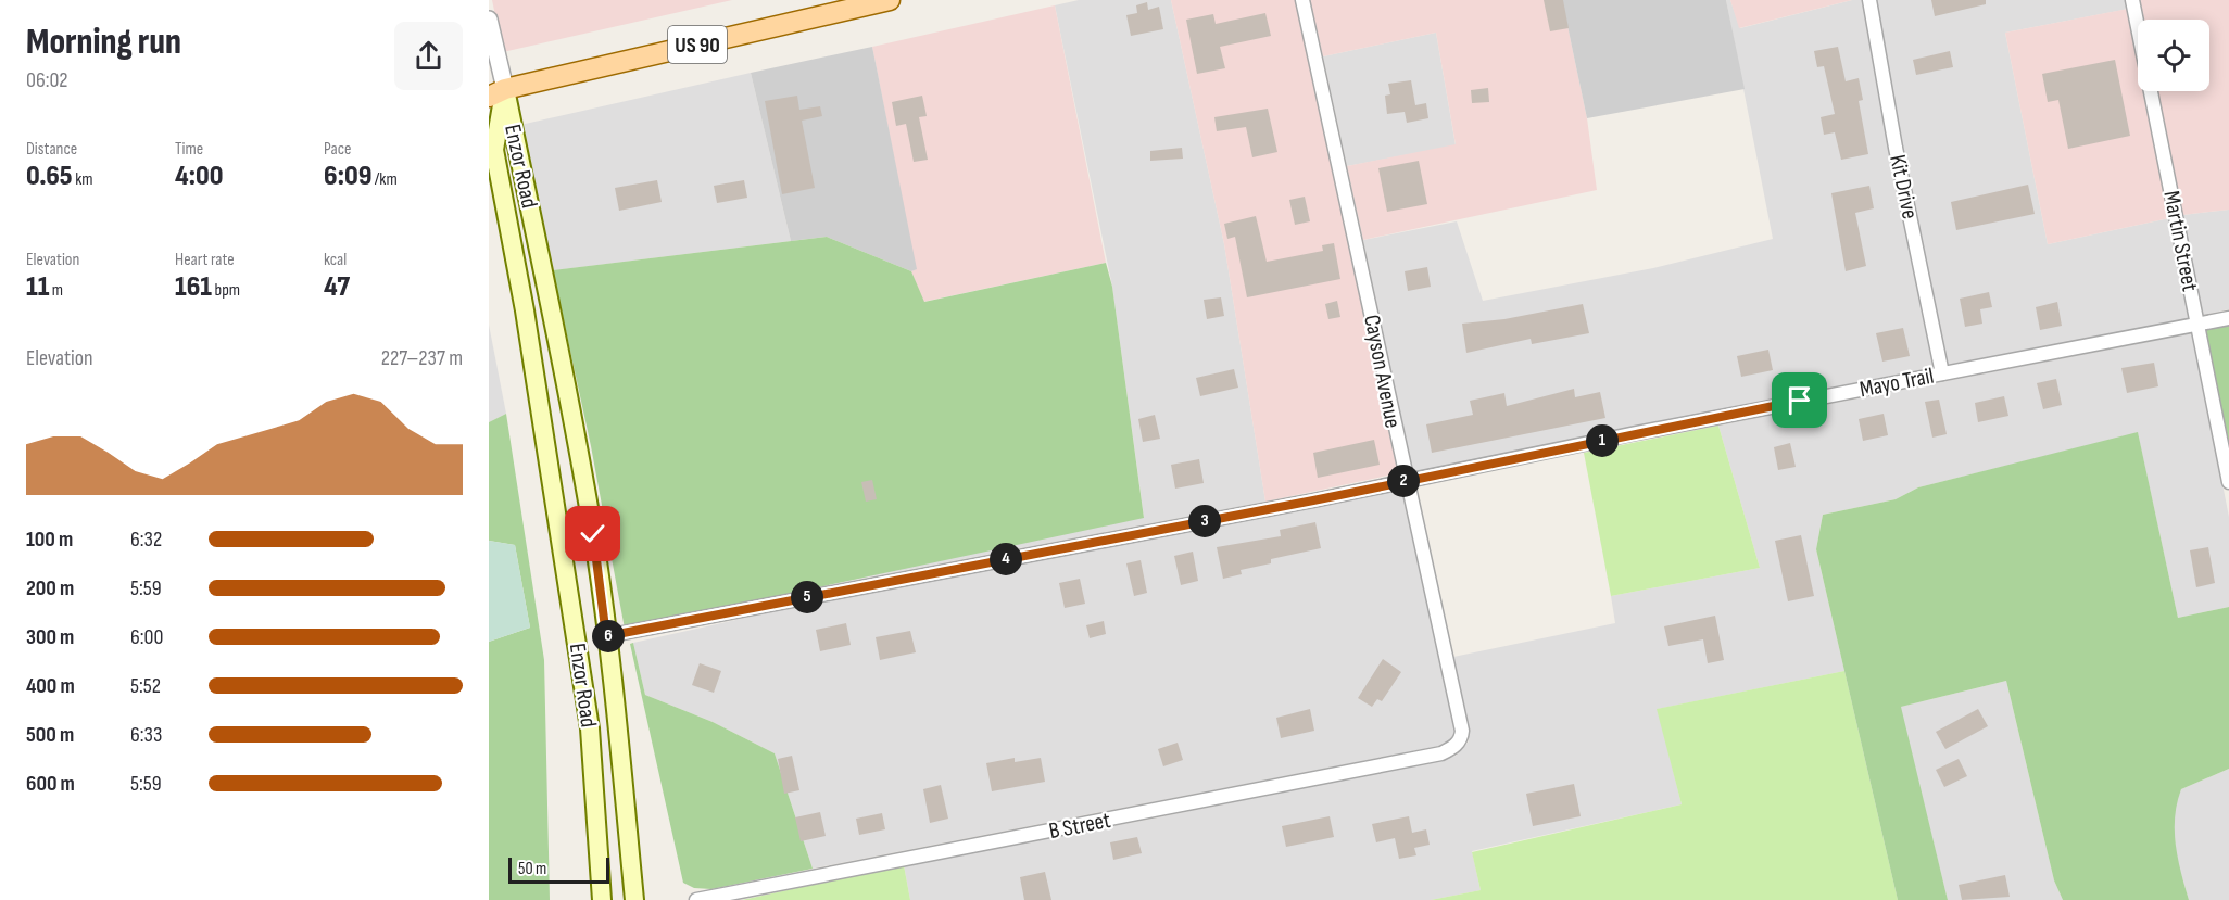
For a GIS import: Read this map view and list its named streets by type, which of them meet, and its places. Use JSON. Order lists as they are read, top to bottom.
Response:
{
  "streets": {
    "main road": ["US 90", "Enzor Road"],
    "street": [
      "Kit Drive",
      "Martin Street",
      "Cayson Avenue",
      "Mayo Trail",
      "B Street"
    ]
  },
  "crossings": [
    ["US 90", "Enzor Road"],
    ["Enzor Road", "Mayo Trail"],
    ["Kit Drive", "Mayo Trail"],
    ["Martin Street", "Mayo Trail"],
    ["Cayson Avenue", "Mayo Trail"],
    ["Cayson Avenue", "B Street"]
  ],
  "scale_bar": "50 m",
  "page": {
    "heading": ["Morning run", "06:02"],
    "stats": [
      ["Distance", "0.65 km"],
      ["Time", "4:00"],
      ["Pace", "6:09 /km"],
      ["Elevation", "11 m"],
      ["Heart rate", "161 bpm"],
      ["kcal", "47"]
    ],
    "chart": ["Elevation", "227–237 m"],
    "pins": [
      "1",
      "2",
      "3",
      "4",
      "5",
      "6"
    ],
    "list": [
      {
        "name": "100 m",
        "note": "6:32"
      },
      {
        "name": "200 m",
        "note": "5:59"
      },
      {
        "name": "300 m",
        "note": "6:00"
      },
      {
        "name": "400 m",
        "note": "5:52"
      },
      {
        "name": "500 m",
        "note": "6:33"
      },
      {
        "name": "600 m",
        "note": "5:59"
      }
    ],
    "scale": "50 m"
  }
}
